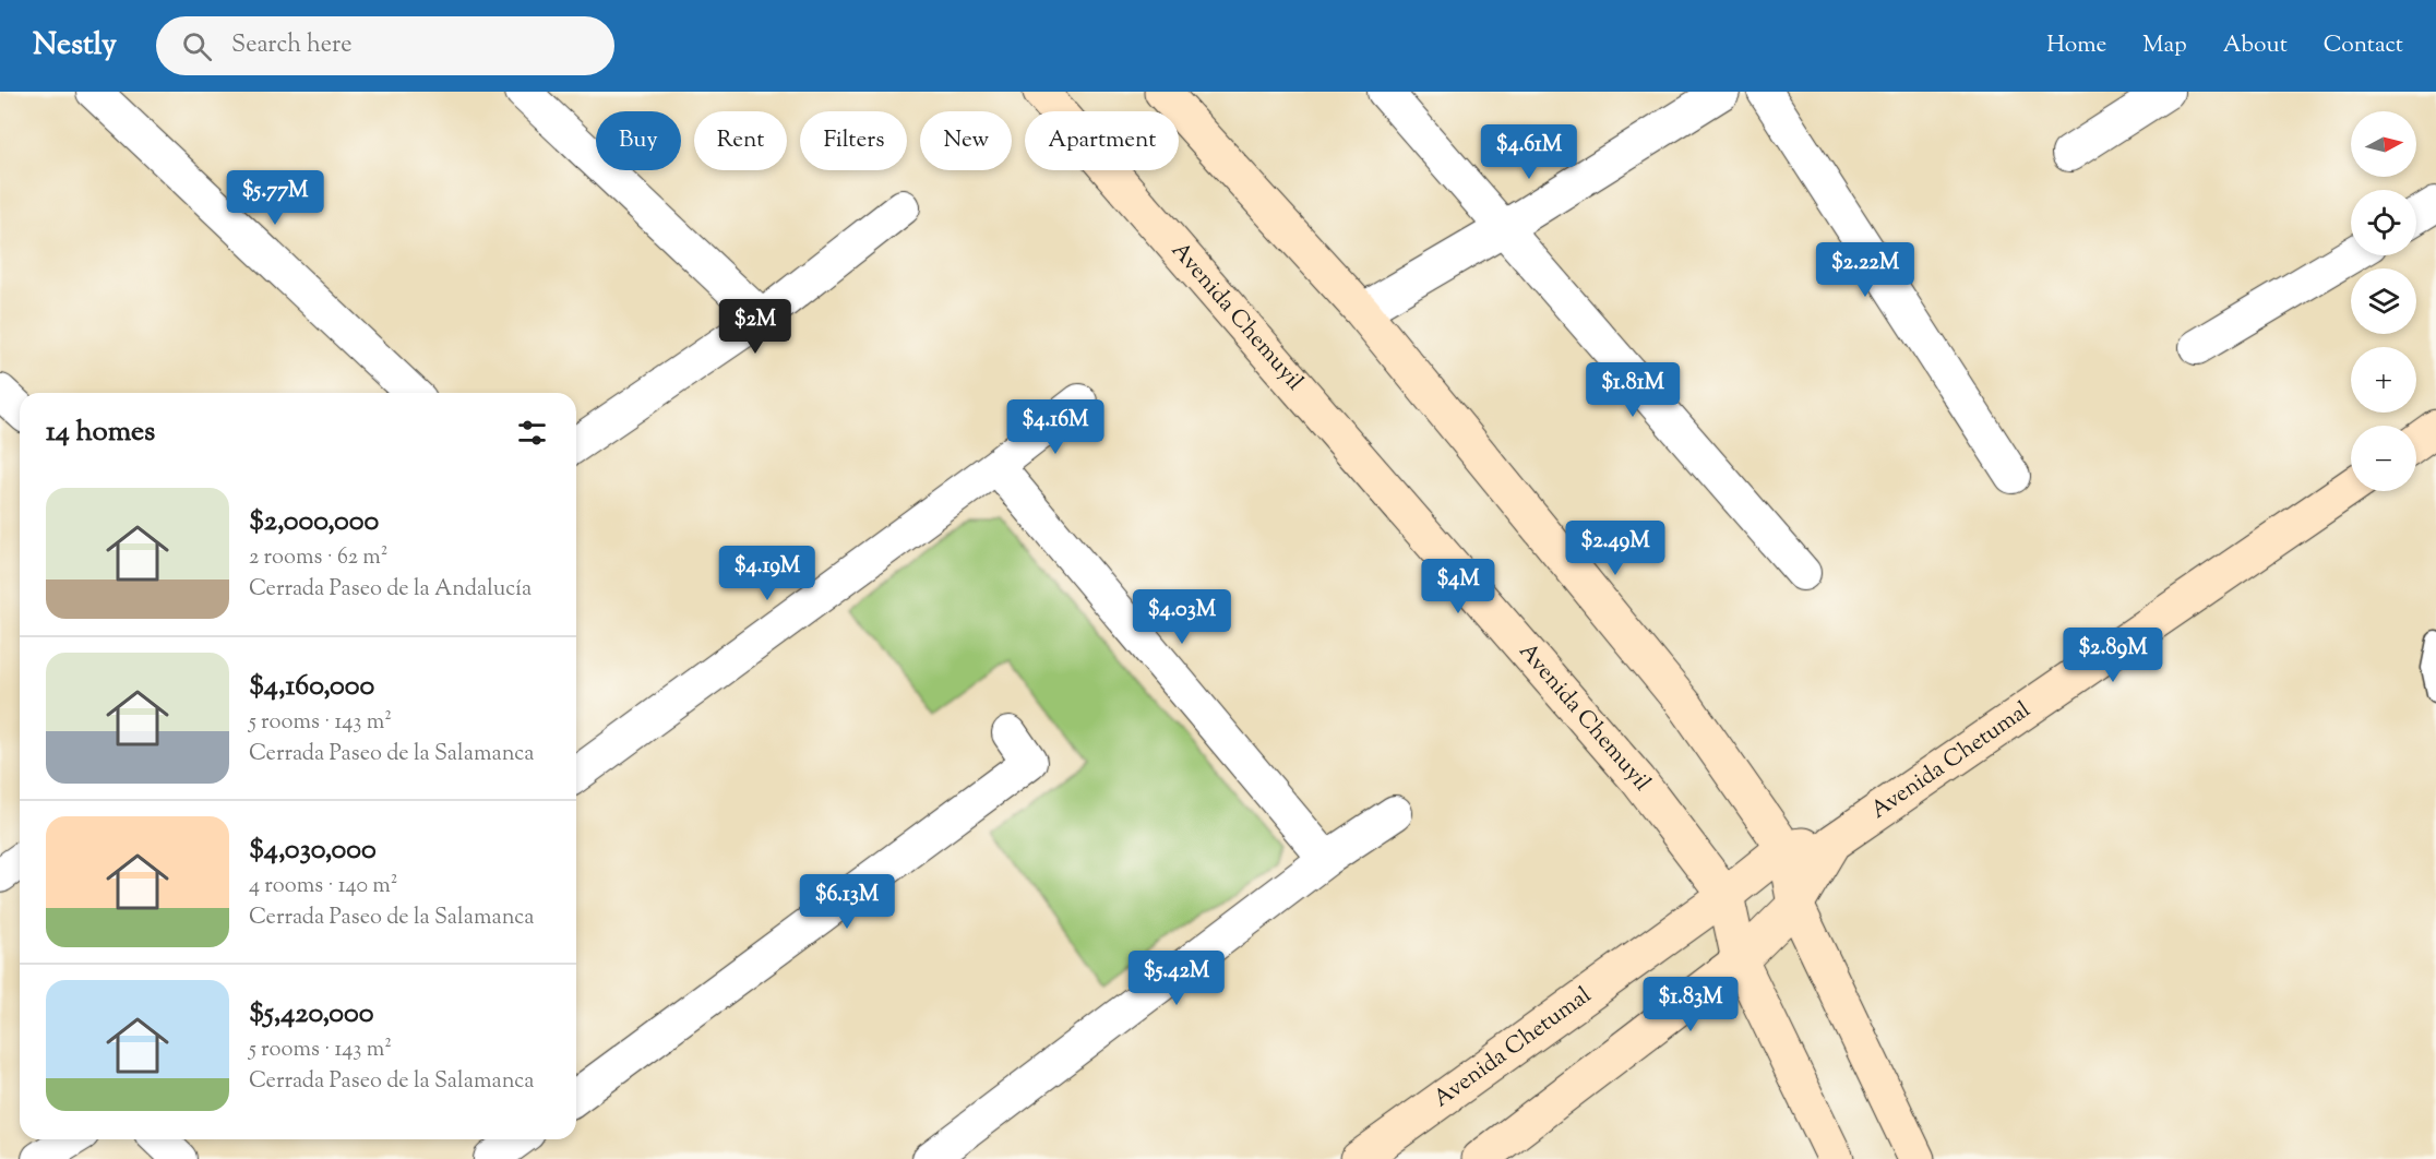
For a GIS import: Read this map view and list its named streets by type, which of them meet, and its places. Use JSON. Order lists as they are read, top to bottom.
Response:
{
  "streets": {
    "main road": ["Avenida Chemuyil", "Avenida Chetumal"]
  },
  "crossings": [
    ["Avenida Chemuyil", "Avenida Chetumal"]
  ],
  "north": "right",
  "page": {
    "header": "Nestly",
    "search": "Search here",
    "nav": [
      "Home",
      "Map",
      "About",
      "Contact"
    ],
    "map_buttons": ["+", "−"],
    "chip": [
      "Buy",
      "Rent",
      "Filters",
      "New",
      "Apartment"
    ],
    "price": [
      "$4.61M",
      "$5.77M",
      "$2.22M",
      "$2M",
      "$1.81M",
      "$4.16M",
      "$2.49M",
      "$4.19M",
      "$4M",
      "$4.03M",
      "$2.89M",
      "$6.13M",
      "$5.42M",
      "$1.83M"
    ],
    "heading": "14 homes",
    "list": [
      {
        "name": "$2,000,000",
        "note": "2 rooms · 62 m² · Cerrada Paseo de la Andalucía"
      },
      {
        "name": "$4,160,000",
        "note": "5 rooms · 143 m² · Cerrada Paseo de la Salamanca"
      },
      {
        "name": "$4,030,000",
        "note": "4 rooms · 140 m² · Cerrada Paseo de la Salamanca"
      },
      {
        "name": "$5,420,000",
        "note": "5 rooms · 143 m² · Cerrada Paseo de la Salamanca"
      }
    ]
  }
}
